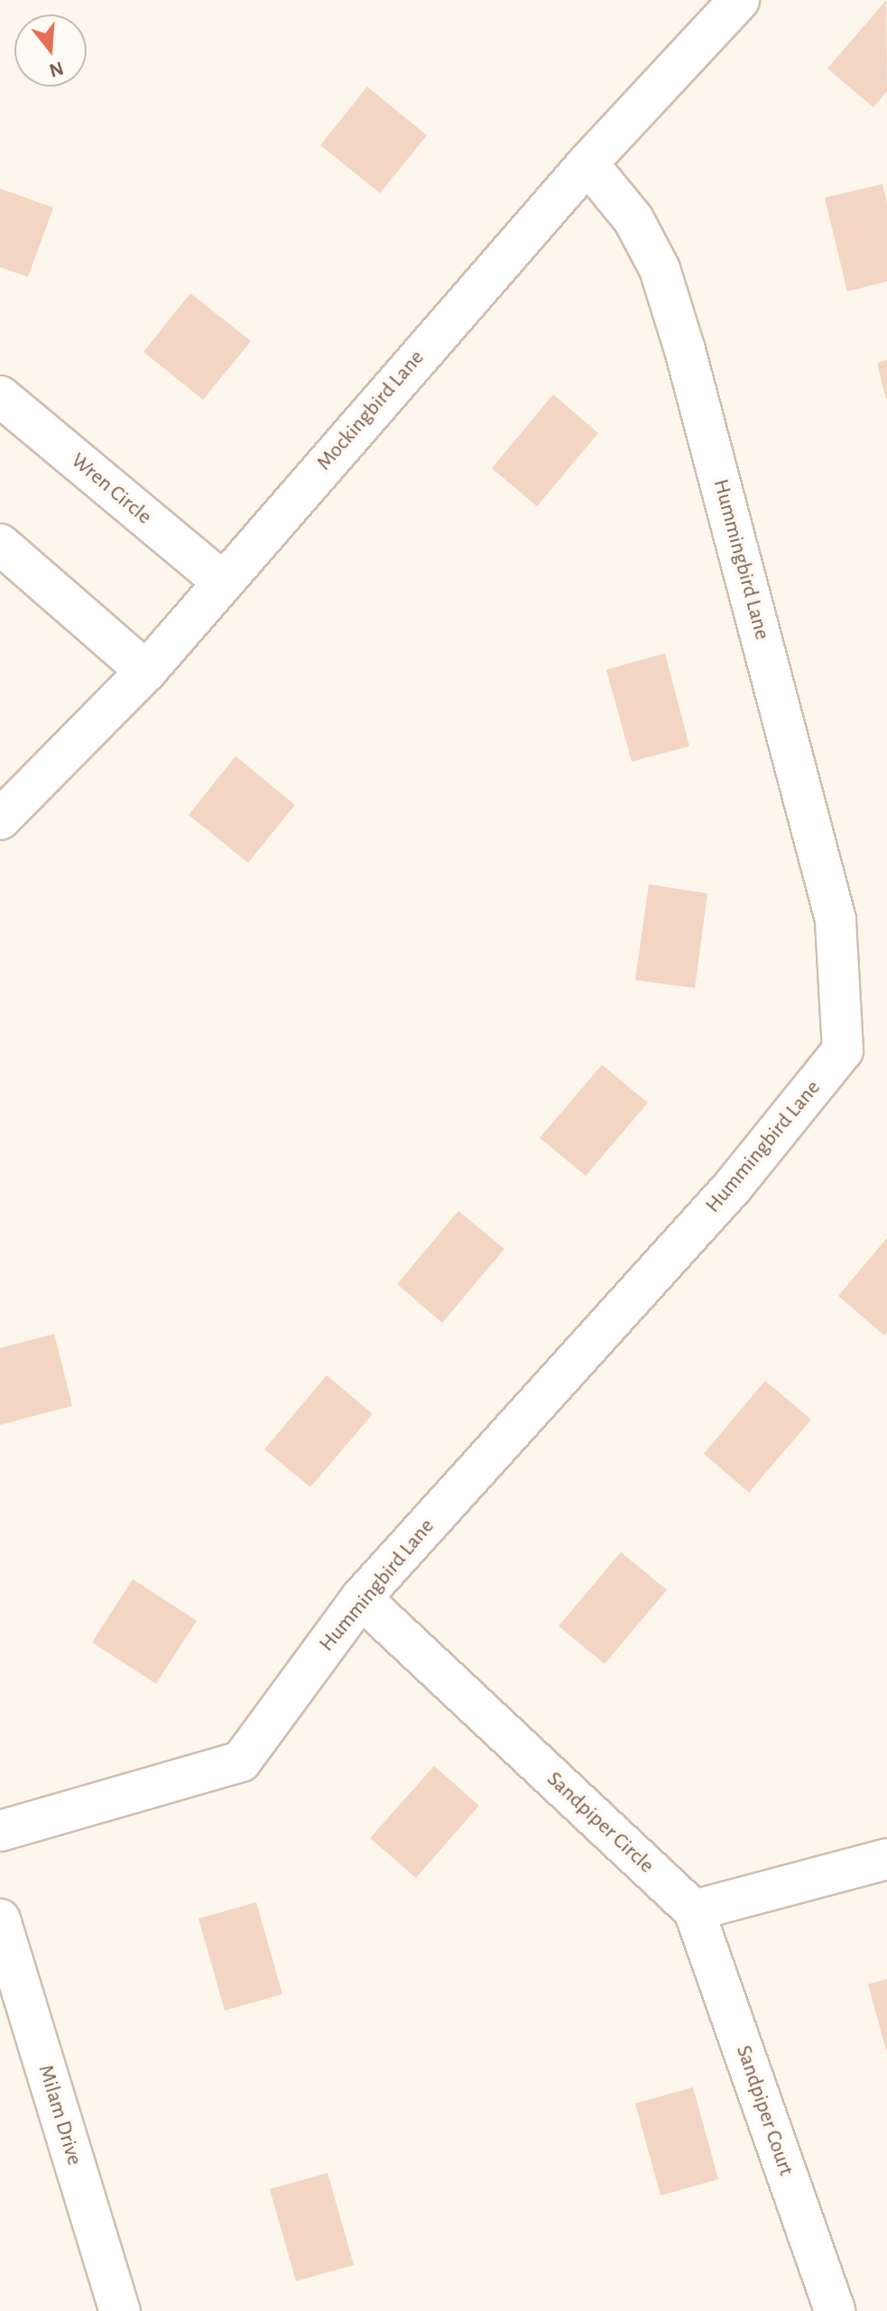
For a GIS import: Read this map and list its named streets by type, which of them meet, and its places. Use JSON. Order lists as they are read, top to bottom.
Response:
{
  "streets": {
    "street": [
      "Mockingbird Lane",
      "Wren Circle",
      "Hummingbird Lane",
      "Sandpiper Circle",
      "Sandpiper Court",
      "Milam Drive"
    ]
  },
  "crossings": [
    ["Mockingbird Lane", "Wren Circle"],
    ["Mockingbird Lane", "Hummingbird Lane"],
    ["Hummingbird Lane", "Sandpiper Circle"],
    ["Sandpiper Circle", "Sandpiper Court"]
  ],
  "north": "bottom"
}
